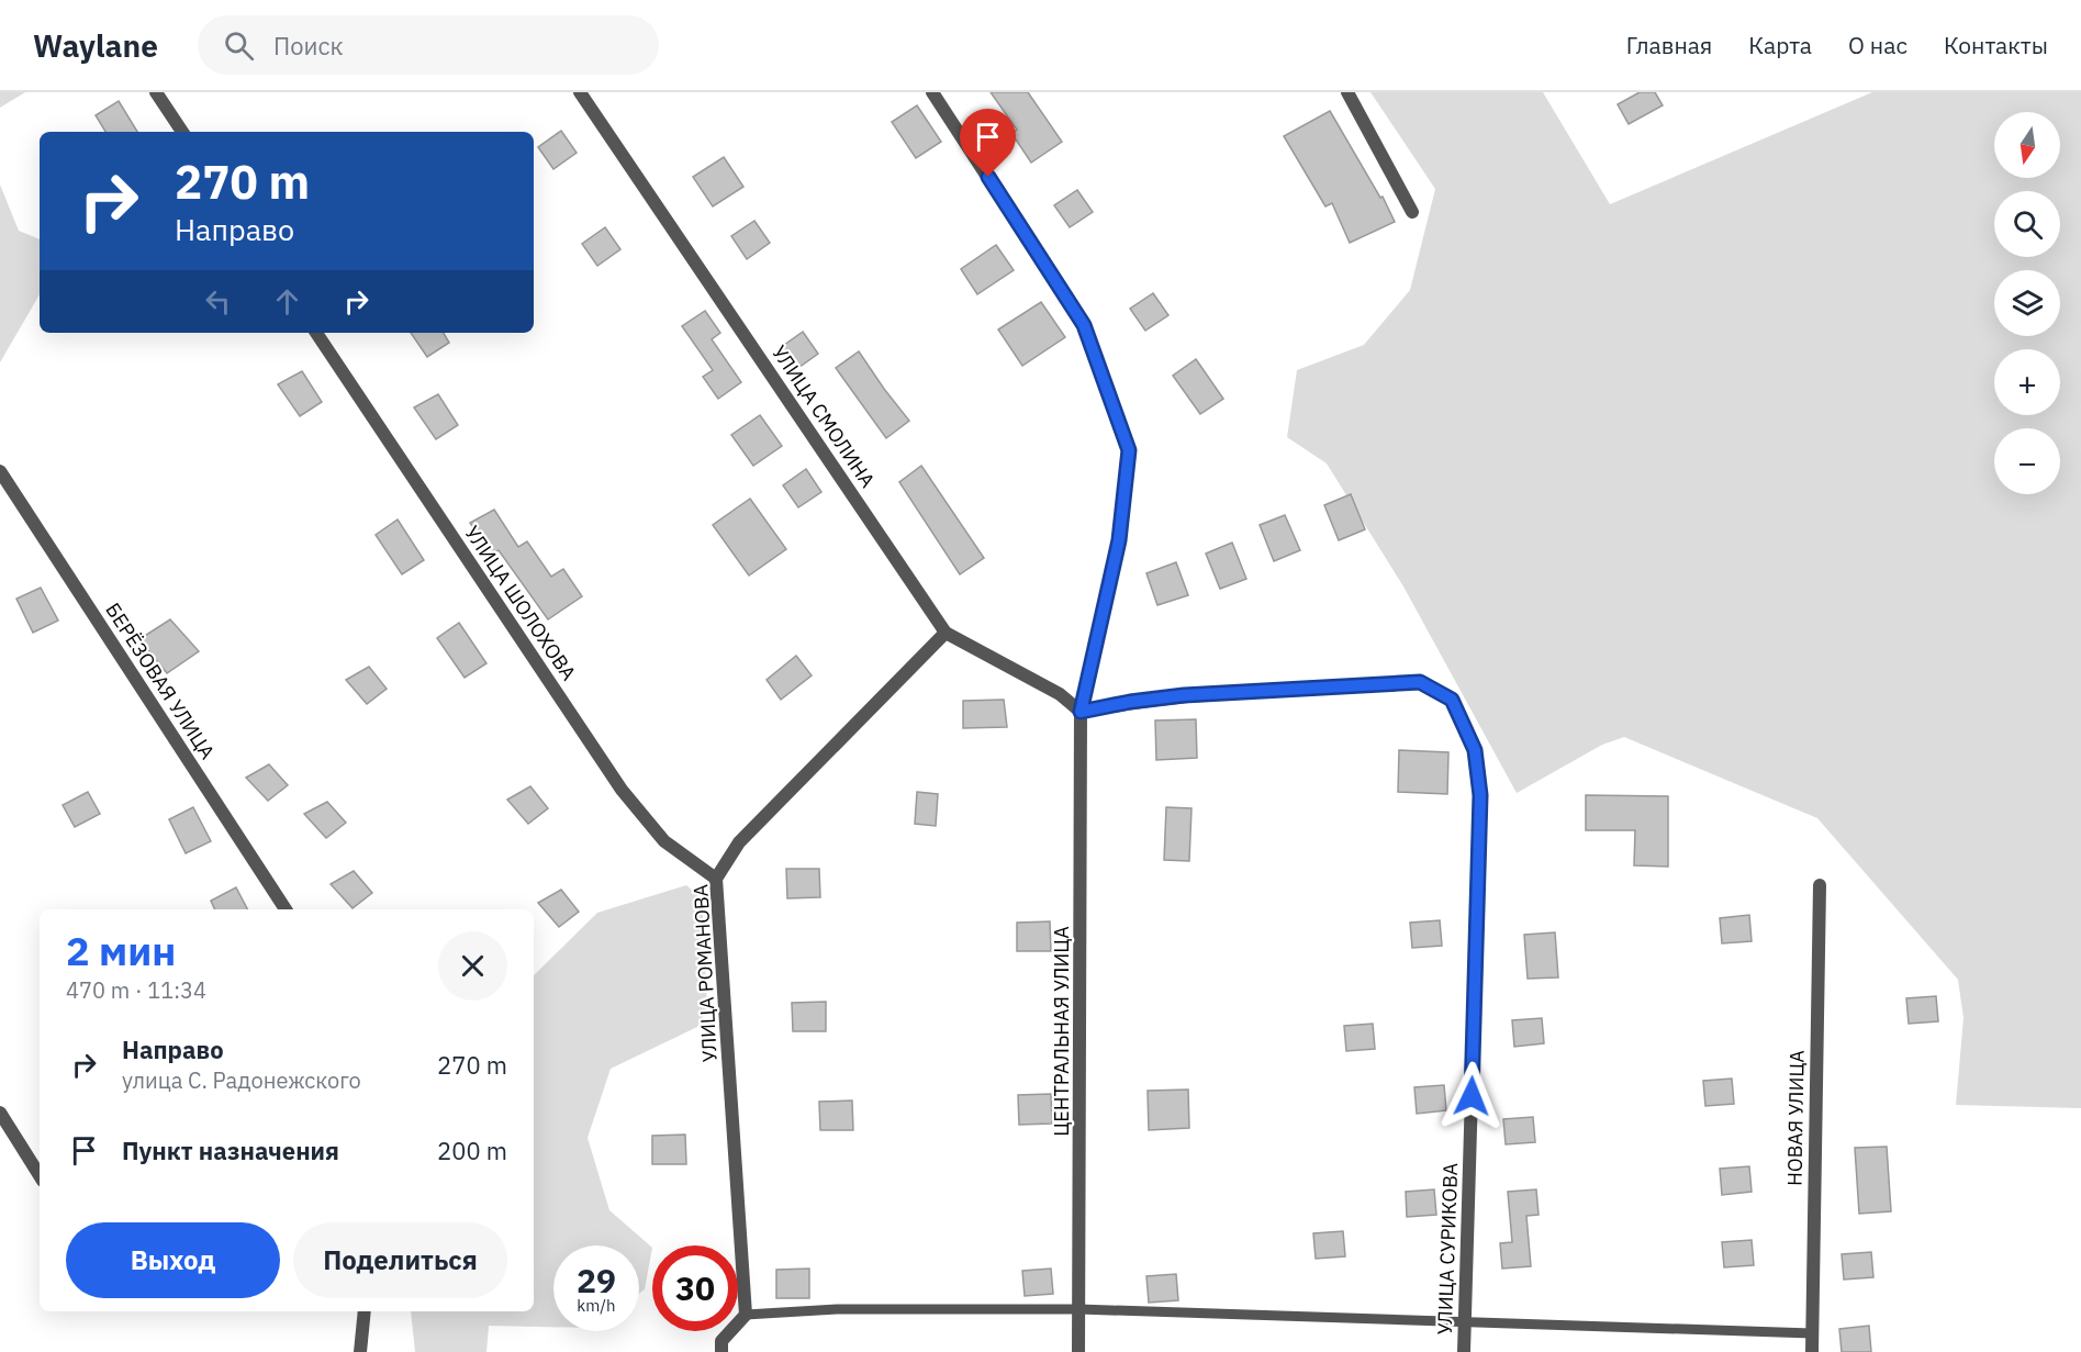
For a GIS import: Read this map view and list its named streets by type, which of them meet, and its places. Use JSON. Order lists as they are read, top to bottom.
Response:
{
  "streets": {
    "street": [
      "УЛИЦА СМОЛИНА",
      "УЛИЦА ШОЛОХОВА",
      "БЕРЁЗОВАЯ УЛИЦА",
      "УЛИЦА РОМАНОВА",
      "ЦЕНТРАЛЬНАЯ УЛИЦА",
      "НОВАЯ УЛИЦА",
      "УЛИЦА СУРИКОВА"
    ]
  },
  "crossings": [
    ["УЛИЦА СМОЛИНА", "УЛИЦА РОМАНОВА"],
    ["УЛИЦА СМОЛИНА", "ЦЕНТРАЛЬНАЯ УЛИЦА"],
    ["УЛИЦА СМОЛИНА", "УЛИЦА СУРИКОВА"],
    ["УЛИЦА ШОЛОХОВА", "УЛИЦА РОМАНОВА"],
    ["ЦЕНТРАЛЬНАЯ УЛИЦА", "УЛИЦА СУРИКОВА"]
  ],
  "north": "bottom",
  "page": {
    "header": "Waylane",
    "search": "Поиск",
    "nav": [
      "Главная",
      "Карта",
      "О нас",
      "Контакты"
    ],
    "map_buttons": ["+", "−"],
    "turn": ["270 m", "Направо"],
    "heading": ["2 мин", "470 m · 11:34"],
    "list": [
      {
        "name": "Направо",
        "note": "улица С. Радонежского",
        "value": "270 m"
      },
      {
        "name": "Пункт назначения",
        "value": "200 m"
      }
    ],
    "buttons": ["Выход", "Поделиться"],
    "speed": "29 km/h",
    "limit": "30"
  }
}
